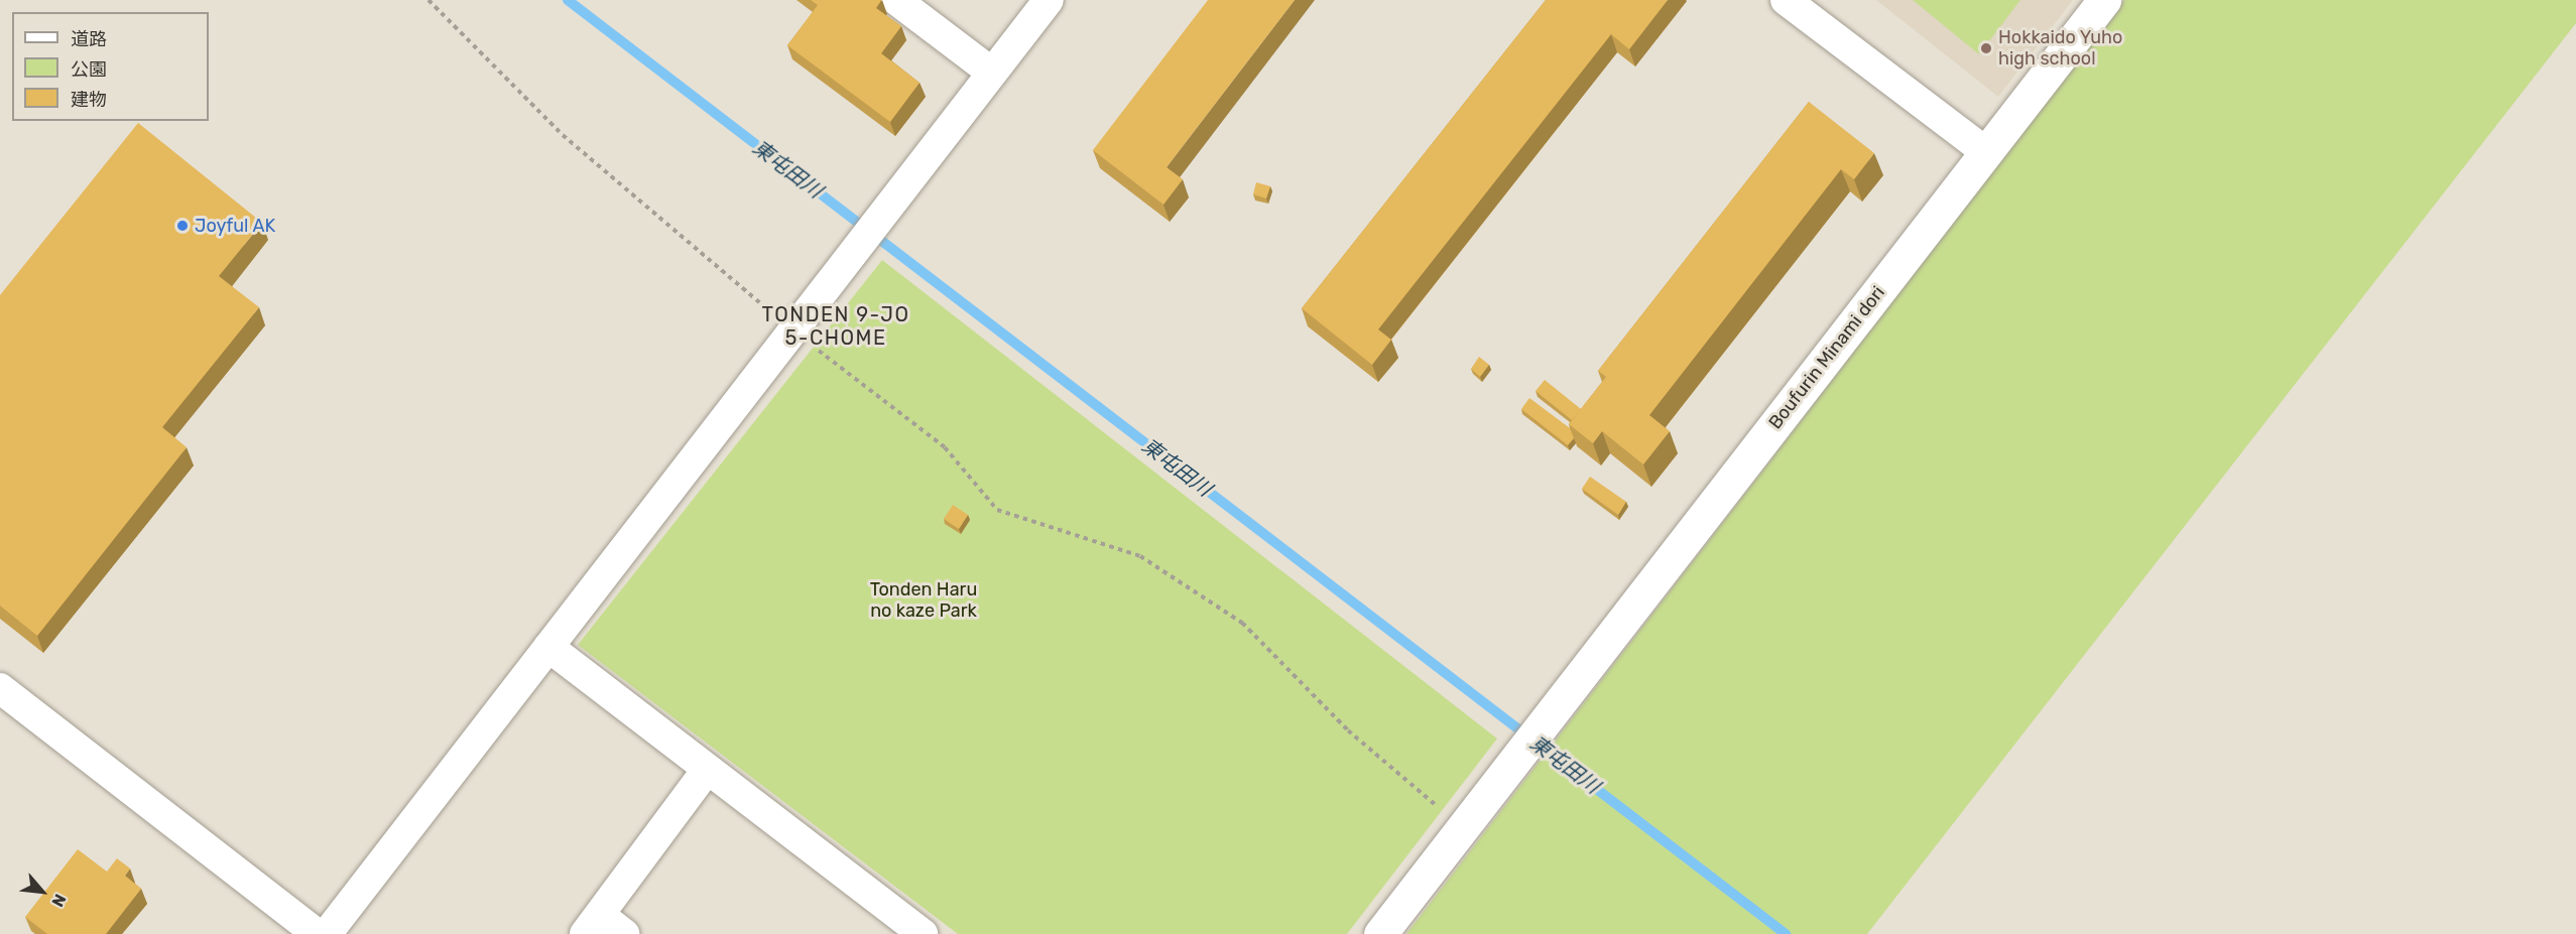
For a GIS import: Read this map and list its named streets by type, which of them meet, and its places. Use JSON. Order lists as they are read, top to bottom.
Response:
{
  "streets": {
    "street": ["Boufurin Minami dori"]
  },
  "districts": ["TONDEN 9-JO 5-CHOME"],
  "water": ["東屯田川"],
  "parks": ["Tonden Haru no kaze Park"],
  "places": ["Hokkaido Yuho high school", "Joyful AK"],
  "legend": ["道路", "公園", "建物"],
  "north": "bottom right"
}
